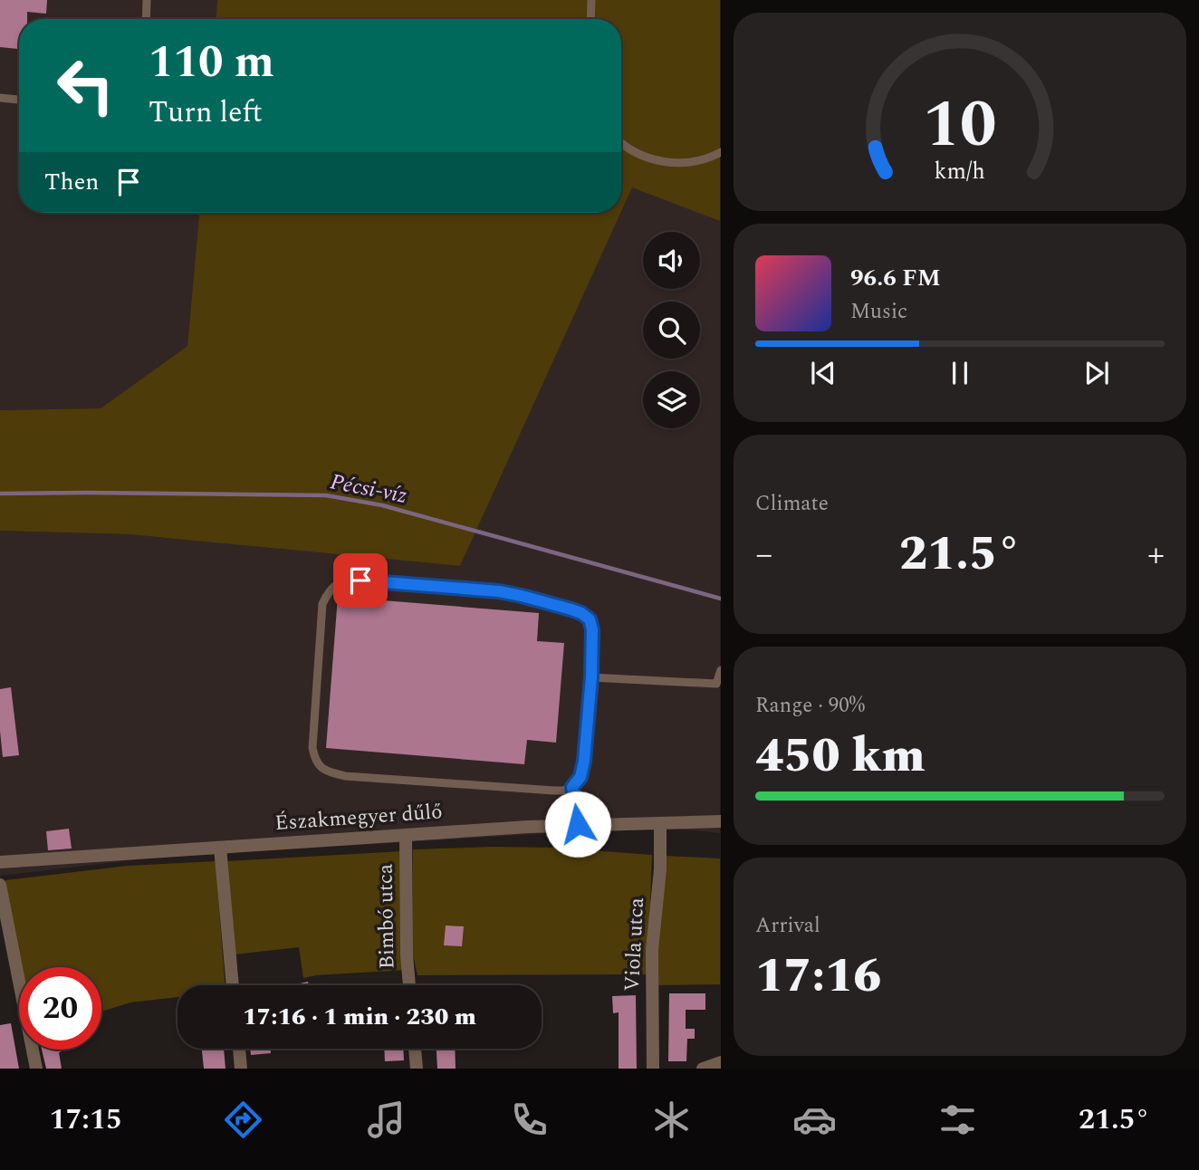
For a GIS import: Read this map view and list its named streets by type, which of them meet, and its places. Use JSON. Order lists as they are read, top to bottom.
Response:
{
  "streets": {
    "street": ["Északmegyer dűlő", "Bimbó utca", "Viola utca"]
  },
  "crossings": [
    ["Északmegyer dűlő", "Bimbó utca"],
    ["Északmegyer dűlő", "Viola utca"]
  ],
  "water": ["Pécsi-víz"],
  "page": {
    "turn": ["110 m", "Turn left"],
    "then": "Then",
    "song": ["96.6 FM", "Music"],
    "tile": [
      "Climate",
      ["Range · 90%", "450 km"],
      ["Arrival", "17:16"]
    ],
    "heat": ["−", "21.5°", "+"],
    "limit": "20",
    "trip": "17:16 · 1 min · 230 m",
    "tabs": ["17:15", "21.5°"],
    "gauge": ["10", "km/h"]
  }
}
